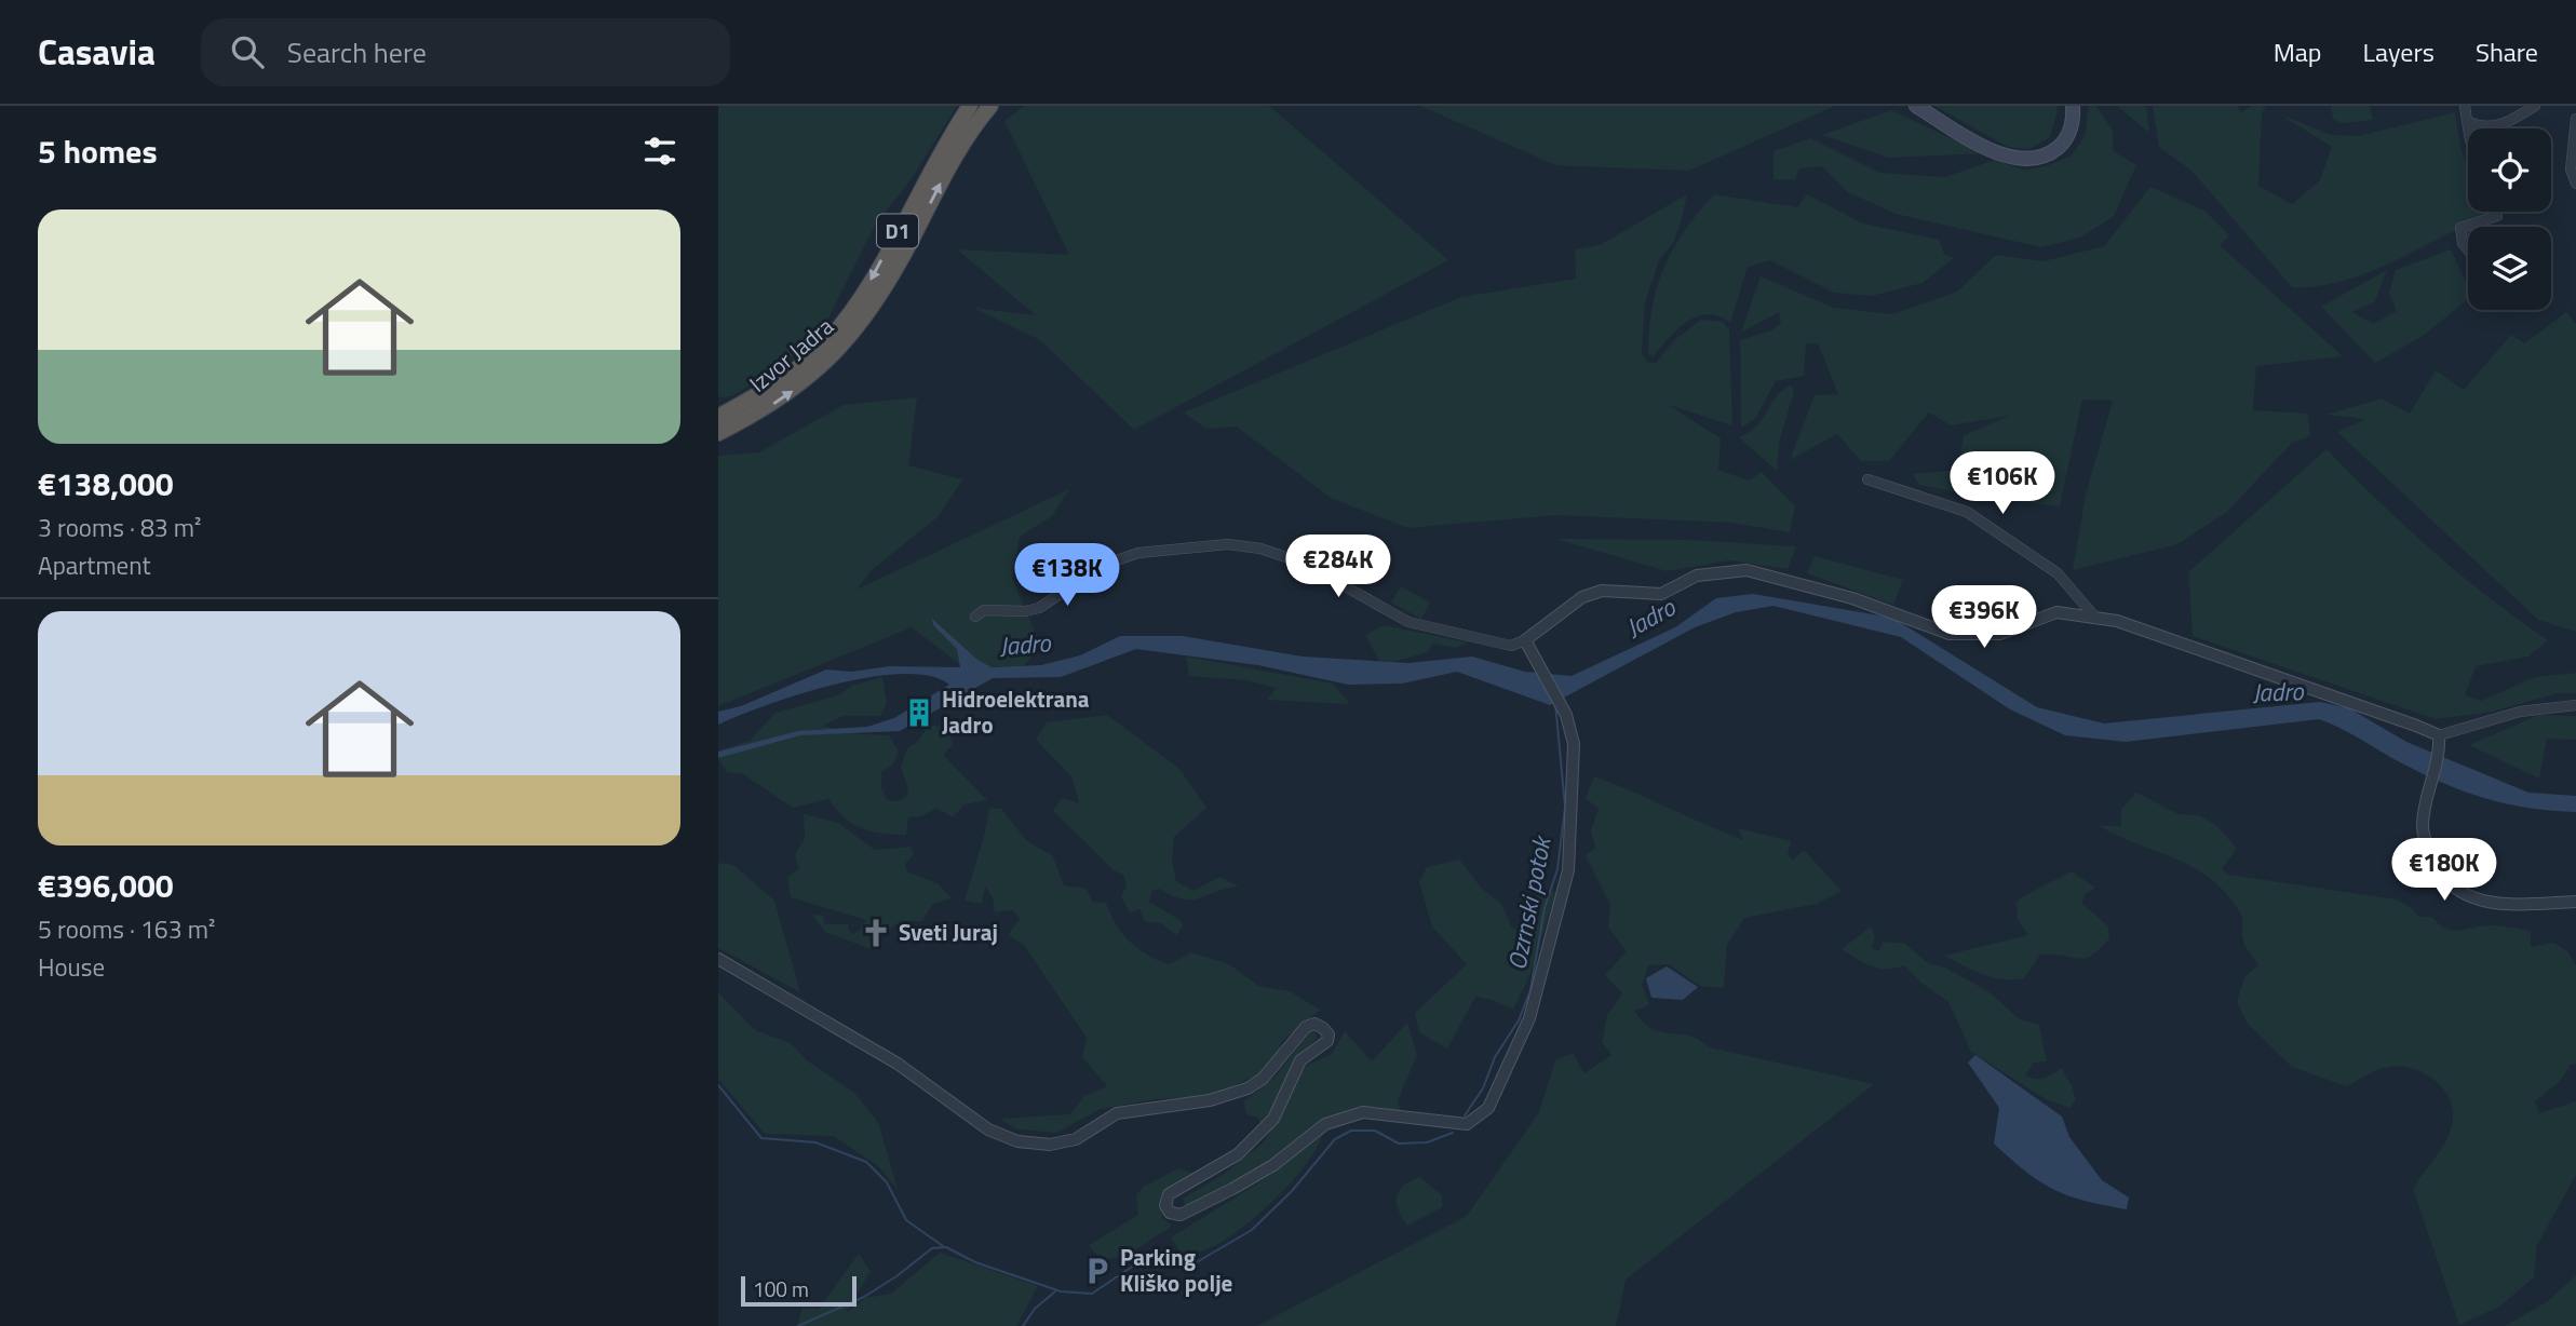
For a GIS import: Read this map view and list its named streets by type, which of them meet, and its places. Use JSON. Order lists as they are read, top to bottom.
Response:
{
  "streets": {
    "highway": ["D1", "Izvor Jadra"]
  },
  "crossings": [
    ["D1", "Izvor Jadra"]
  ],
  "water": ["Jadro", "Ozrnski potok"],
  "places": {
    "building": ["Hidroelektrana Jadro"],
    "church": ["Sveti Juraj"],
    "parking": ["Parking Kliško polje"]
  },
  "scale_bar": "100 m",
  "page": {
    "header": "Casavia",
    "search": "Search here",
    "nav": ["Map", "Layers", "Share"],
    "heading": "5 homes",
    "list": [
      {
        "name": "€138,000",
        "note": "3 rooms · 83 m² · Apartment"
      },
      {
        "name": "€396,000",
        "note": "5 rooms · 163 m² · House"
      }
    ],
    "price": [
      "€106K",
      "€284K",
      "€138K",
      "€396K",
      "€180K"
    ],
    "scale": "100 m"
  }
}
